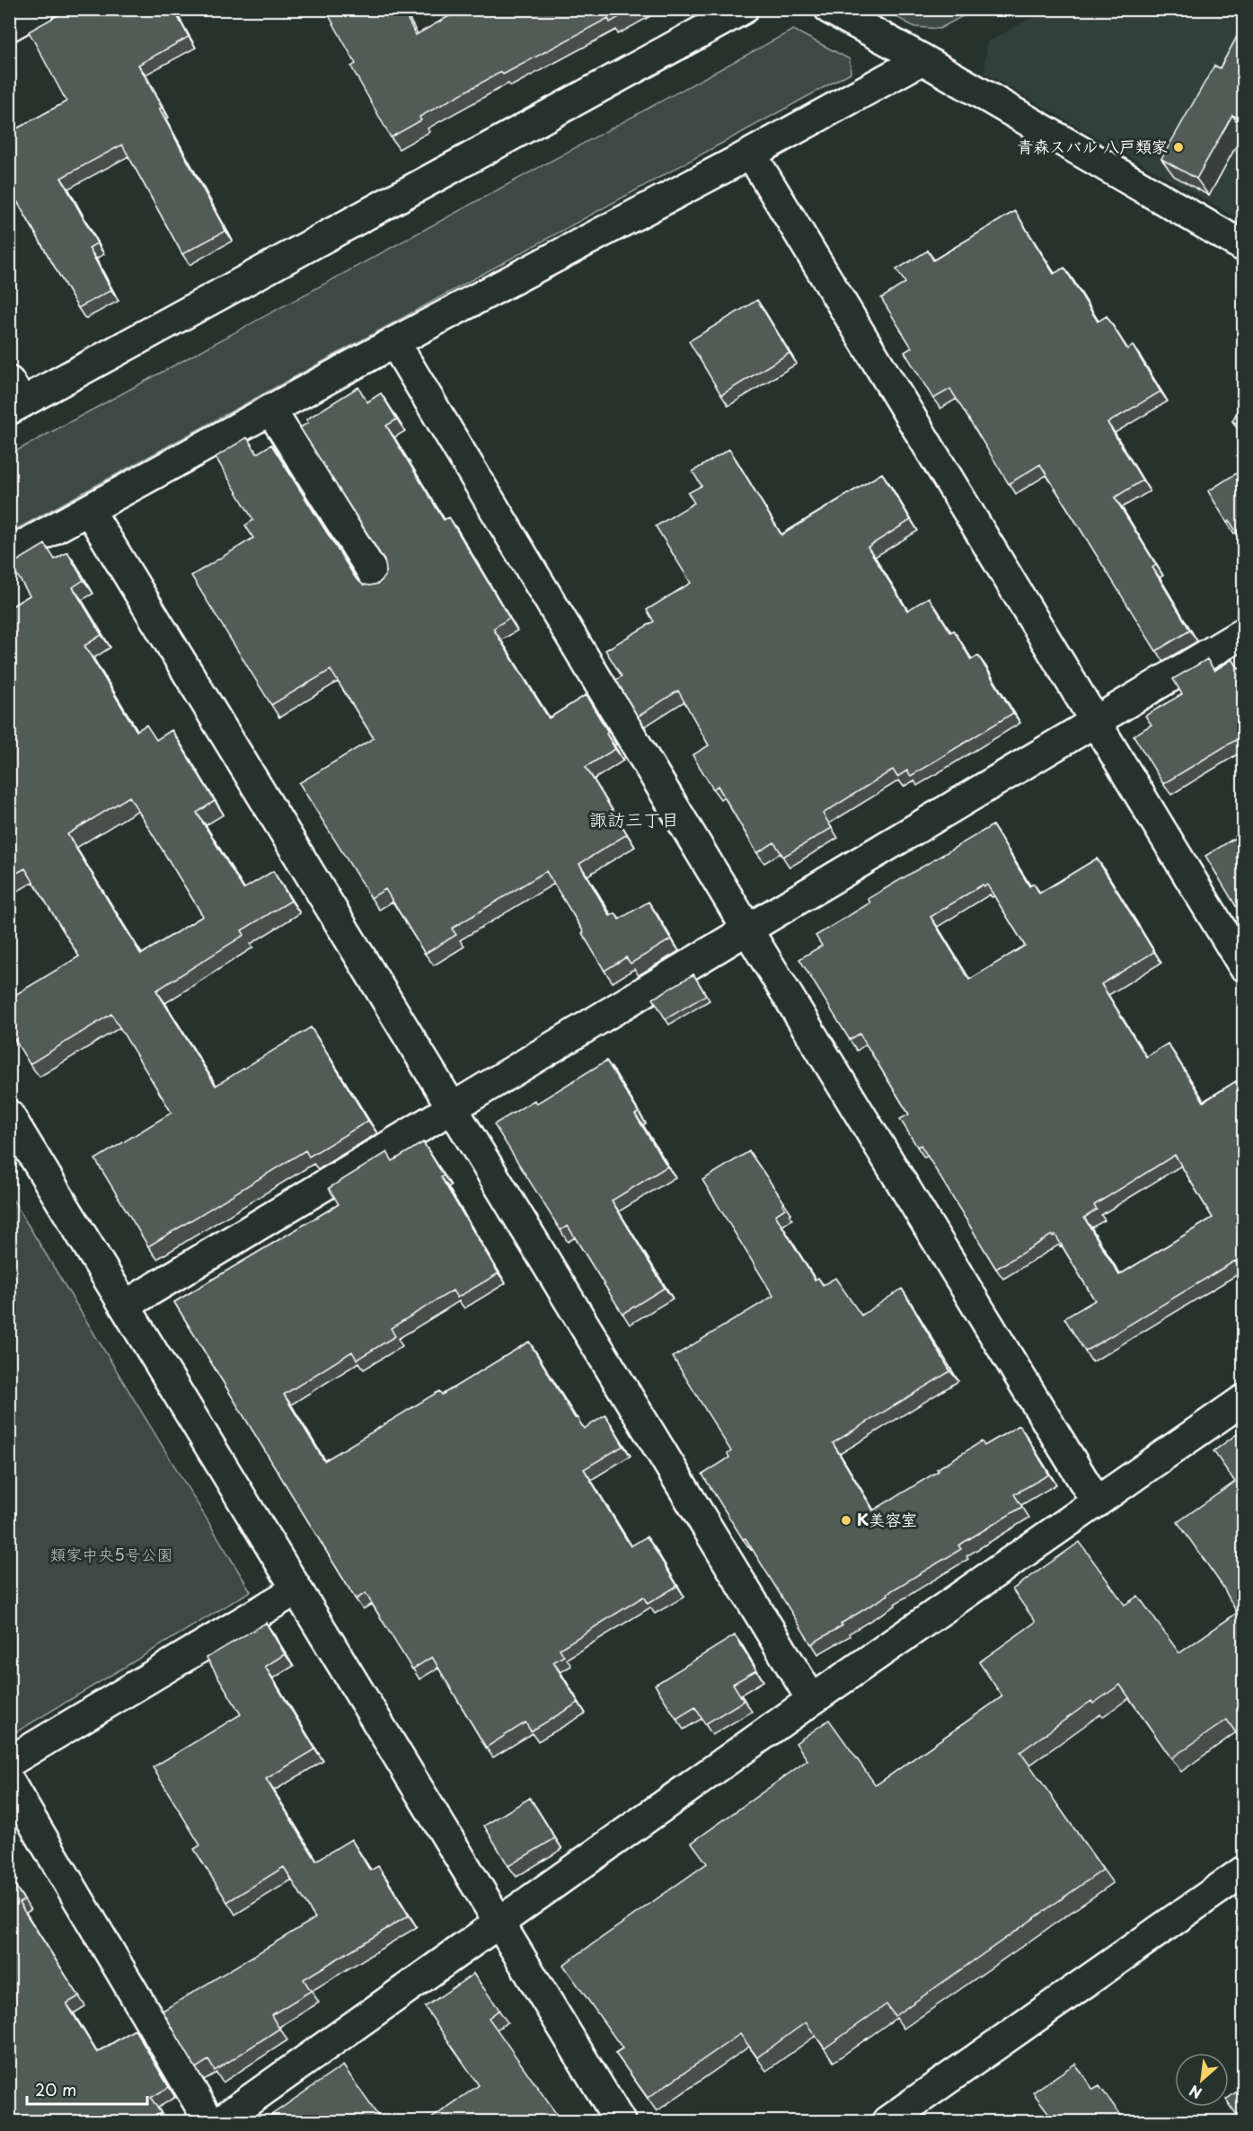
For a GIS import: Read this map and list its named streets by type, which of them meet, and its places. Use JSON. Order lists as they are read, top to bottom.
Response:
{
  "districts": ["諏訪三丁目"],
  "parks": ["類家中央5号公園"],
  "places": ["青森スバル 八戸類家", "K美容室"],
  "scale_bar": "20 m",
  "north": "bottom left"
}
